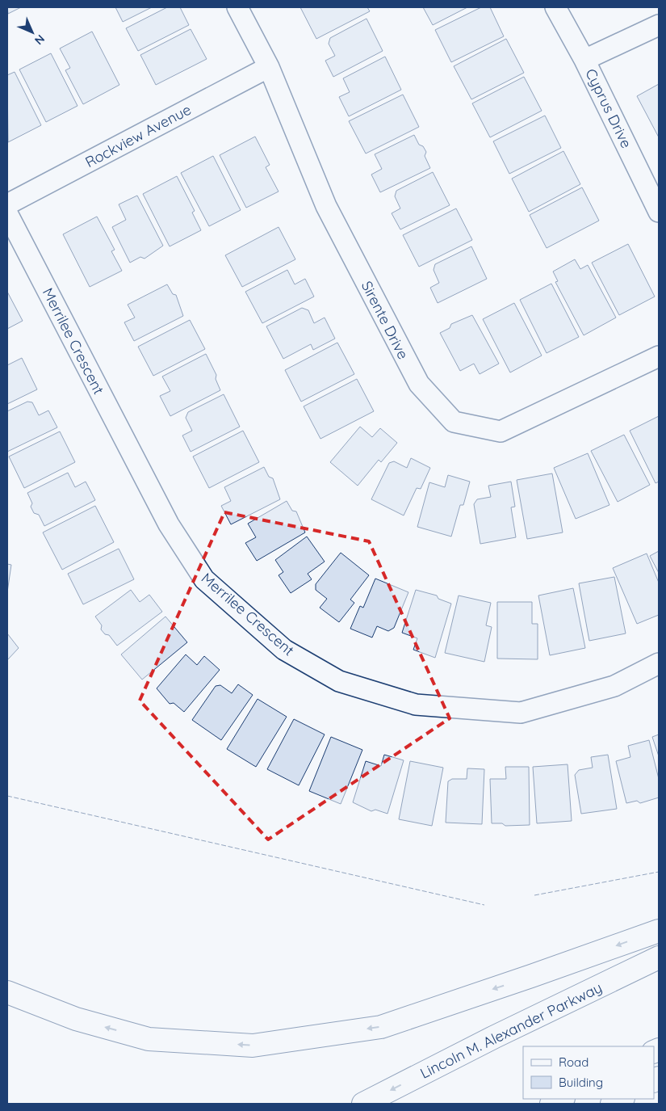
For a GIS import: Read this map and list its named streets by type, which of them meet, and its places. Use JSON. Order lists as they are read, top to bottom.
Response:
{
  "streets": {
    "highway": ["Lincoln M. Alexander Parkway"],
    "street": [
      "Cyprus Drive",
      "Rockview Avenue",
      "Sirente Drive",
      "Merrilee Crescent"
    ]
  },
  "crossings": [
    ["Rockview Avenue", "Sirente Drive"]
  ],
  "legend": ["Road", "Building"],
  "north": "bottom right"
}
